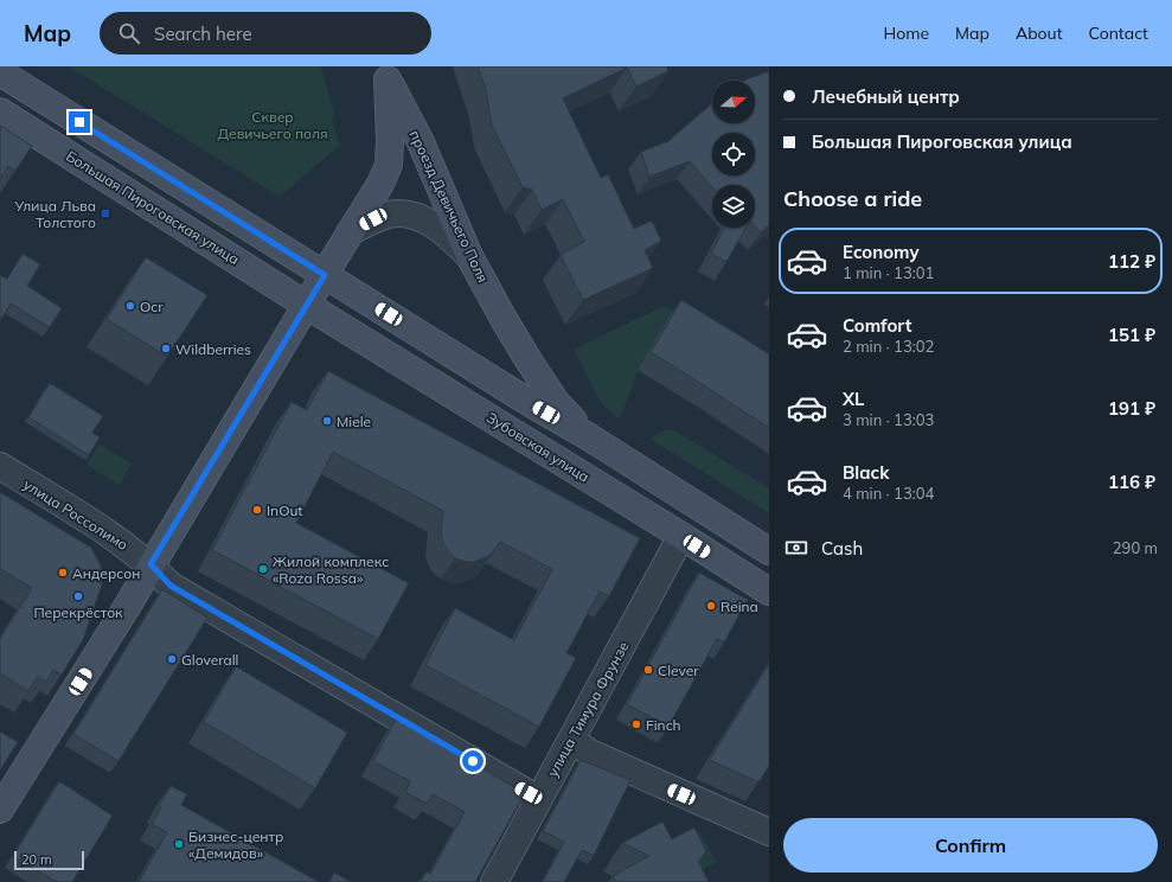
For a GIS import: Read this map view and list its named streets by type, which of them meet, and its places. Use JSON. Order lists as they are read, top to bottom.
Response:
{
  "streets": {
    "main road": ["проезд Девичьего Поля", "Большая Пироговская улица", "Зубовская улица"],
    "street": ["улица Россолимо", "улица Тимура Фрунзе"]
  },
  "crossings": [
    ["Большая Пироговская улица", "Зубовская улица"],
    ["Зубовская улица", "улица Тимура Фрунзе"],
    ["улица Россолимо", "улица Тимура Фрунзе"]
  ],
  "parks": ["Сквер Девичьего поля"],
  "places": {
    "transit": ["Улица Льва Толстого"],
    "other": [
      "Ocr",
      "Wildberries",
      "Miele",
      "InOut",
      "Жилой комплекс «Roza Rossa»",
      "Андерсон",
      "Перекрёсток",
      "Reina",
      "Gloverall",
      "Clever",
      "Finch",
      "Бизнес-центр «Демидов»"
    ]
  },
  "scale_bar": "20 m",
  "north": "right",
  "page": {
    "header": "Map",
    "search": "Search here",
    "nav": [
      "Home",
      "Map",
      "About",
      "Contact"
    ],
    "banner": ["Лечебный центр", "Большая Пироговская улица"],
    "heading": "Choose a ride",
    "list": [
      {
        "name": "Economy",
        "note": "1 min · 13:01",
        "value": "112 ₽"
      },
      {
        "name": "Comfort",
        "note": "2 min · 13:02",
        "value": "151 ₽"
      },
      {
        "name": "XL",
        "note": "3 min · 13:03",
        "value": "191 ₽"
      },
      {
        "name": "Black",
        "note": "4 min · 13:04",
        "value": "116 ₽"
      }
    ],
    "pay": ["Cash", "290 m"],
    "buttons": "Confirm",
    "scale": "20 m"
  }
}
